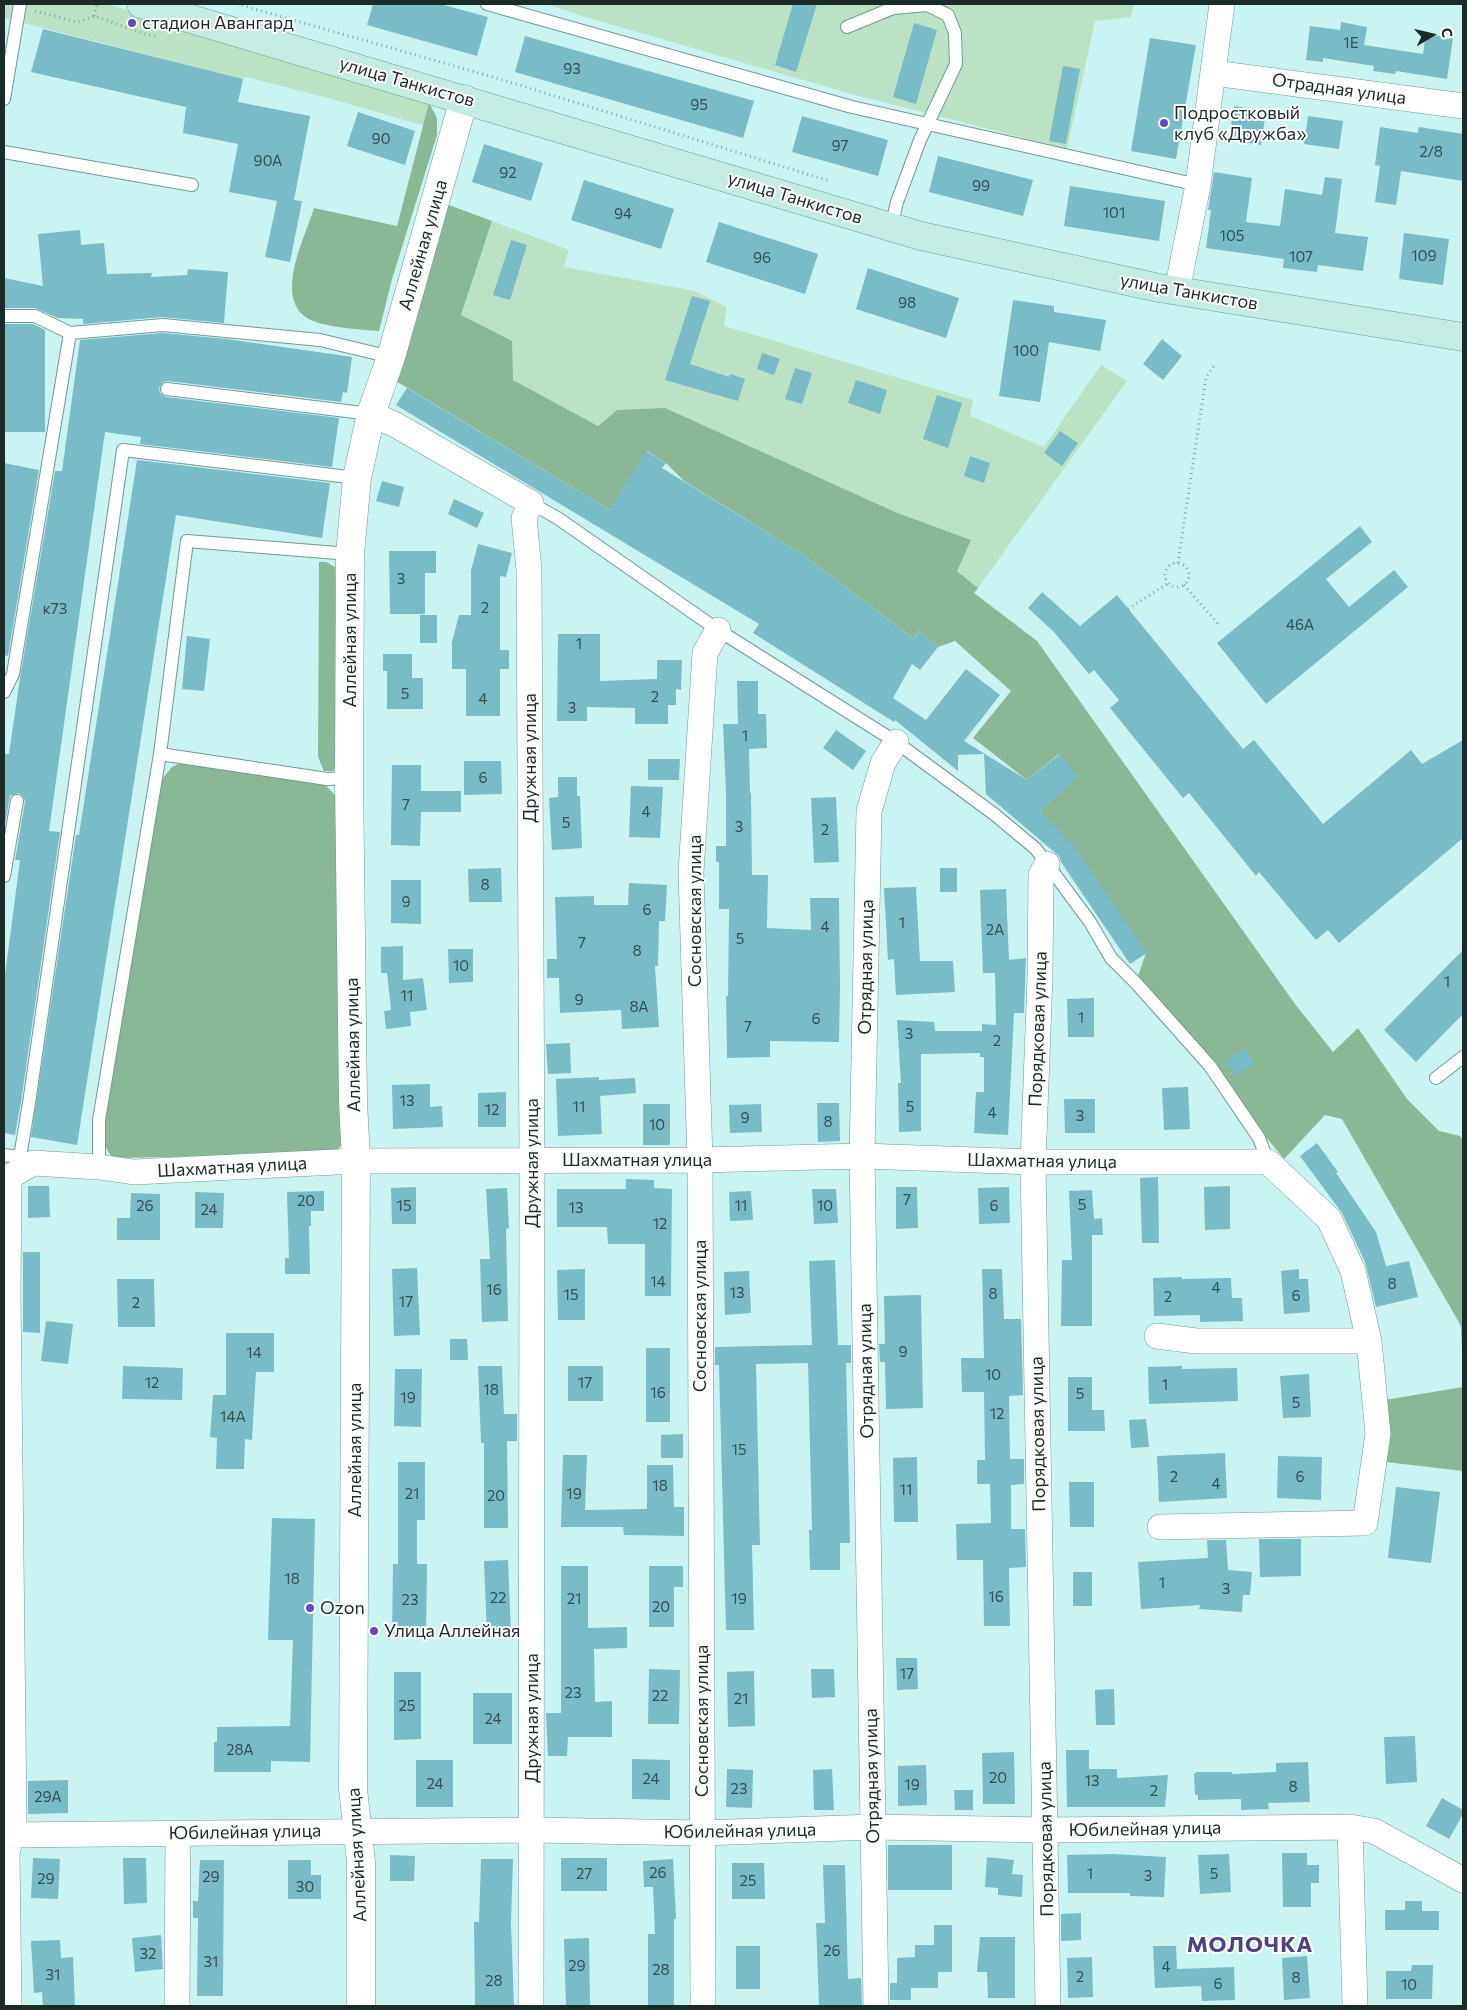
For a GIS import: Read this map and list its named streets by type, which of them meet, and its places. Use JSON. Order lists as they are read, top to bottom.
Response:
{
  "streets": {
    "main road": ["улица Танкистов"],
    "street": [
      "Отрадная улица",
      "Аллейная улица",
      "Дружная улица",
      "Сосновская улица",
      "Отрядная улица",
      "Порядковая улица",
      "Шахматная улица",
      "Юбилейная улица"
    ]
  },
  "crossings": [
    ["улица Танкистов", "Аллейная улица"],
    ["Аллейная улица", "Шахматная улица"],
    ["Аллейная улица", "Юбилейная улица"],
    ["Дружная улица", "Шахматная улица"],
    ["Дружная улица", "Юбилейная улица"],
    ["Сосновская улица", "Шахматная улица"],
    ["Сосновская улица", "Юбилейная улица"],
    ["Отрядная улица", "Шахматная улица"],
    ["Отрядная улица", "Юбилейная улица"],
    ["Порядковая улица", "Шахматная улица"],
    ["Порядковая улица", "Юбилейная улица"]
  ],
  "districts": ["МОЛОЧКА"],
  "places": [
    "стадион Авангард",
    "Подростковый клуб «Дружба»",
    "Ozon",
    "Улица Аллейная"
  ],
  "house_numbers": [
    "1Е",
    "93",
    "95",
    "90",
    "97",
    "2/8",
    "90А",
    "92",
    "99",
    "101",
    "94",
    "105",
    "109",
    "107",
    "96",
    "98",
    "100",
    "3",
    "2",
    "к73",
    "46А",
    "1",
    "5",
    "2",
    "4",
    "3",
    "1",
    "6",
    "7",
    "4",
    "5",
    "3",
    "2",
    "8",
    "9",
    "6",
    "1",
    "4",
    "2А",
    "5",
    "7",
    "8",
    "10",
    "1",
    "11",
    "9",
    "8А",
    "1",
    "6",
    "7",
    "3",
    "2",
    "13",
    "11",
    "5",
    "12",
    "4",
    "3",
    "9",
    "8",
    "10",
    "7",
    "20",
    "5",
    "26",
    "15",
    "11",
    "10",
    "6",
    "13",
    "24",
    "12",
    "14",
    "8",
    "4",
    "16",
    "13",
    "8",
    "15",
    "6",
    "2",
    "17",
    "2",
    "9",
    "14",
    "10",
    "12",
    "17",
    "1",
    "18",
    "16",
    "5",
    "19",
    "5",
    "12",
    "14А",
    "15",
    "2",
    "6",
    "4",
    "18",
    "11",
    "21",
    "19",
    "20",
    "18",
    "1",
    "3",
    "16",
    "22",
    "21",
    "19",
    "23",
    "20",
    "17",
    "23",
    "22",
    "21",
    "25",
    "24",
    "28А",
    "20",
    "24",
    "13",
    "24",
    "19",
    "8",
    "23",
    "2",
    "29А",
    "26",
    "27",
    "1",
    "5",
    "3",
    "29",
    "29",
    "25",
    "30",
    "26",
    "32",
    "31",
    "29",
    "4",
    "28",
    "31",
    "2",
    "8",
    "28",
    "6",
    "10"
  ],
  "north": "right"
}
